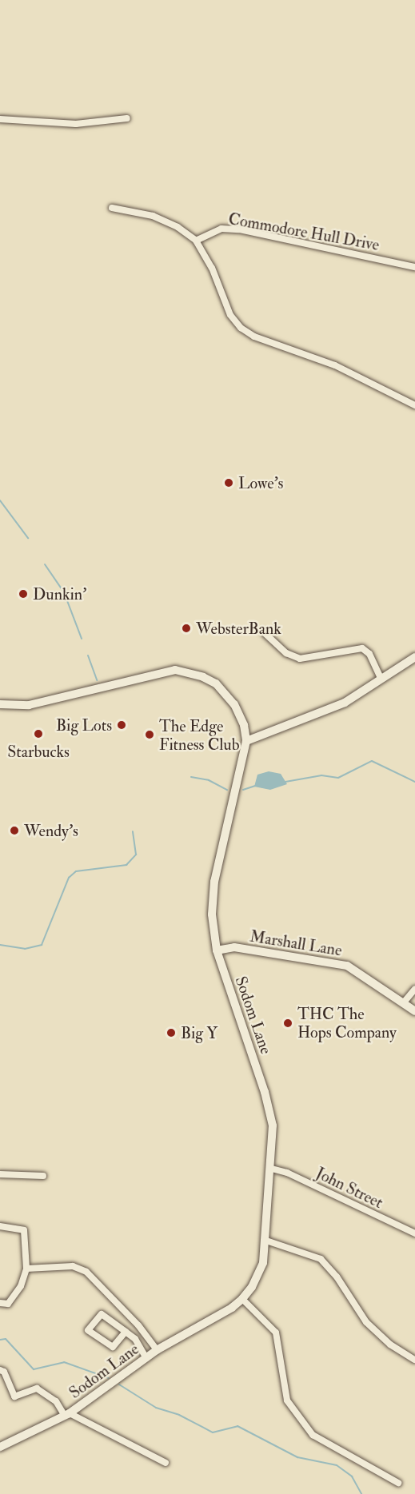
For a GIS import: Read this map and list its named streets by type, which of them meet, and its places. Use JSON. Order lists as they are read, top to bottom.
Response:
{
  "streets": {
    "street": [
      "Commodore Hull Drive",
      "Marshall Lane",
      "Sodom Lane",
      "John Street"
    ]
  },
  "crossings": [
    ["Marshall Lane", "Sodom Lane"],
    ["Sodom Lane", "John Street"]
  ],
  "places": [
    "Lowe's",
    "Dunkin'",
    "WebsterBank",
    "Big Lots",
    "Starbucks",
    "The Edge Fitness Club",
    "Wendy's",
    "THC The Hops Company",
    "Big Y"
  ]
}
